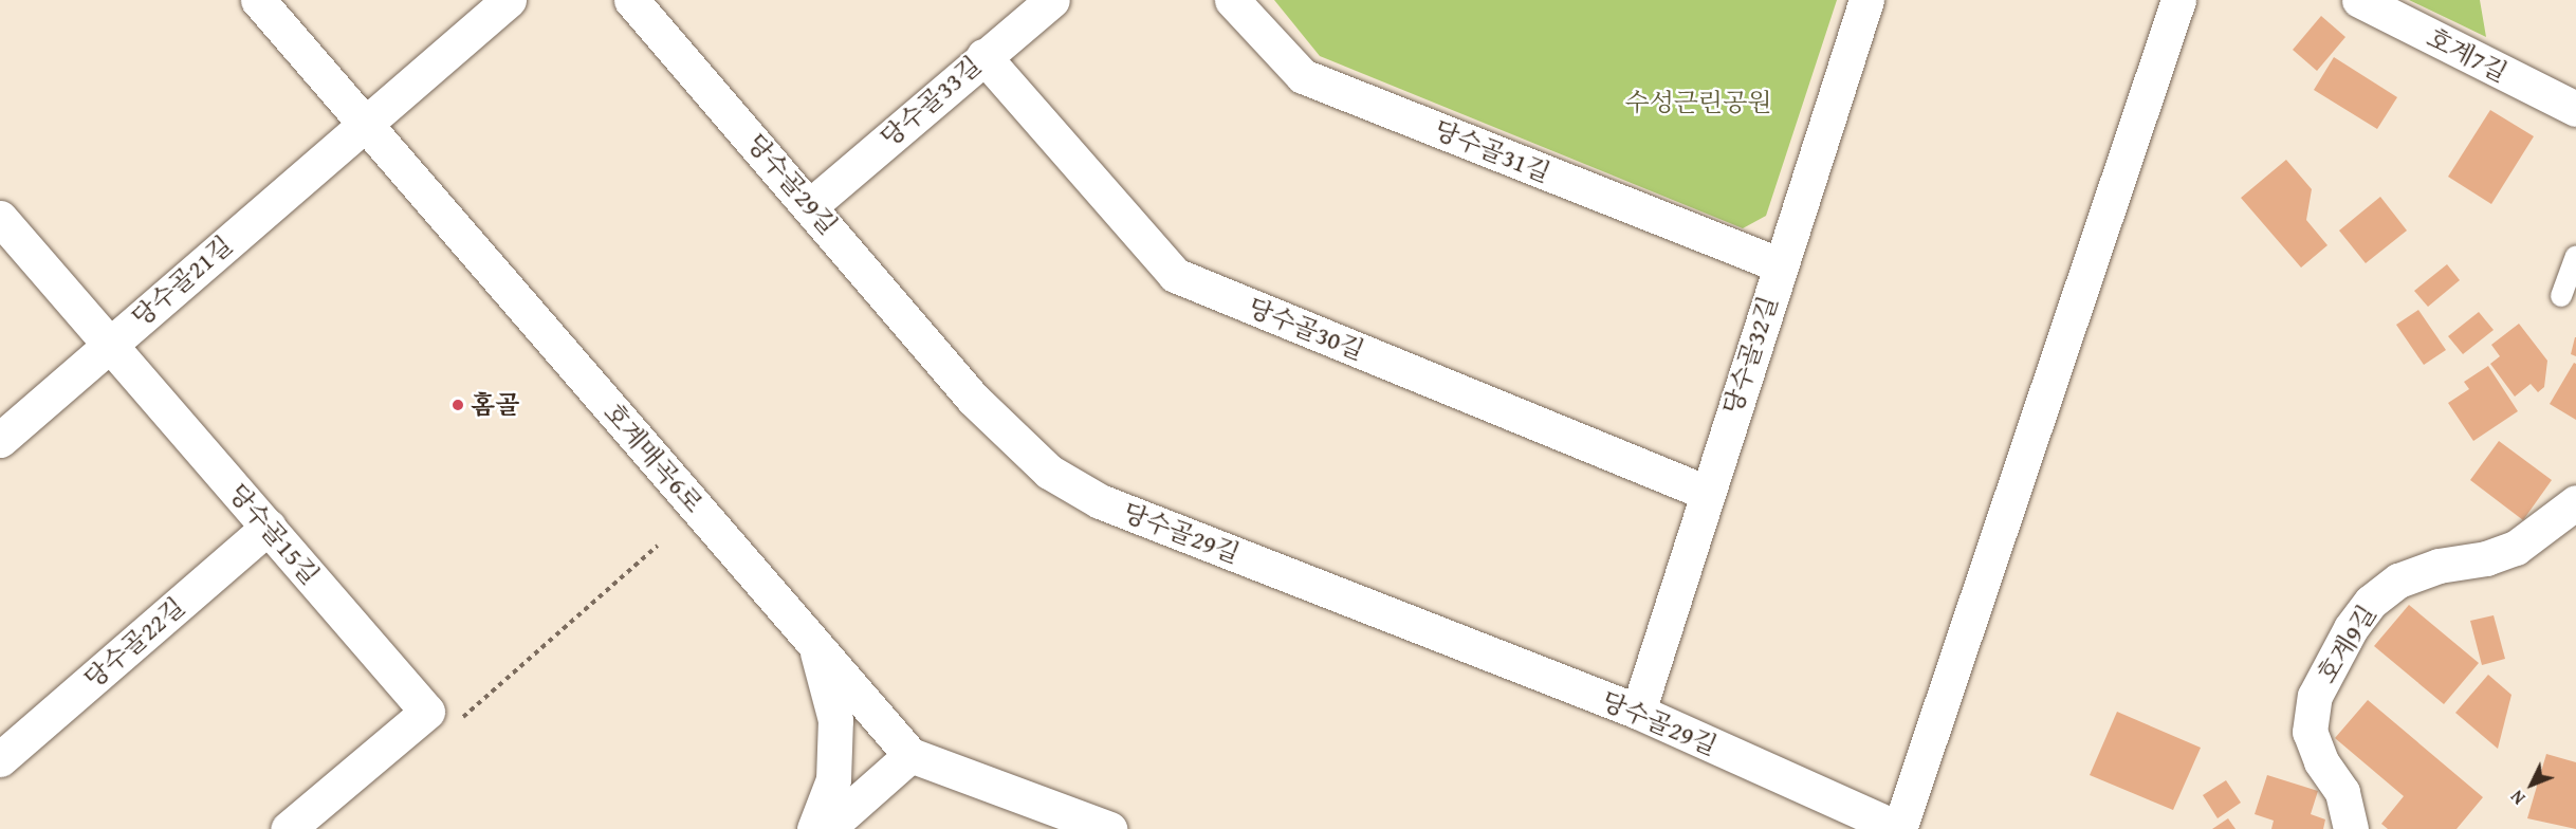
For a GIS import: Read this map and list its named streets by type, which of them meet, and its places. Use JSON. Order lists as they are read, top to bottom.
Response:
{
  "streets": {
    "street": [
      "호계7길",
      "당수골33길",
      "당수골31길",
      "당수골29길",
      "당수골21길",
      "당수골30길",
      "당수골32길",
      "호계매곡6로",
      "당수골15길",
      "당수골22길",
      "호계9길"
    ]
  },
  "crossings": [
    ["당수골33길", "당수골29길"],
    ["당수골33길", "당수골30길"],
    ["당수골31길", "당수골32길"],
    ["당수골29길", "당수골32길"],
    ["당수골21길", "호계매곡6로"],
    ["당수골21길", "당수골15길"],
    ["당수골30길", "당수골32길"],
    ["당수골15길", "당수골22길"]
  ],
  "parks": ["수성근린공원"],
  "places": ["홈골"],
  "north": "bottom left"
}
